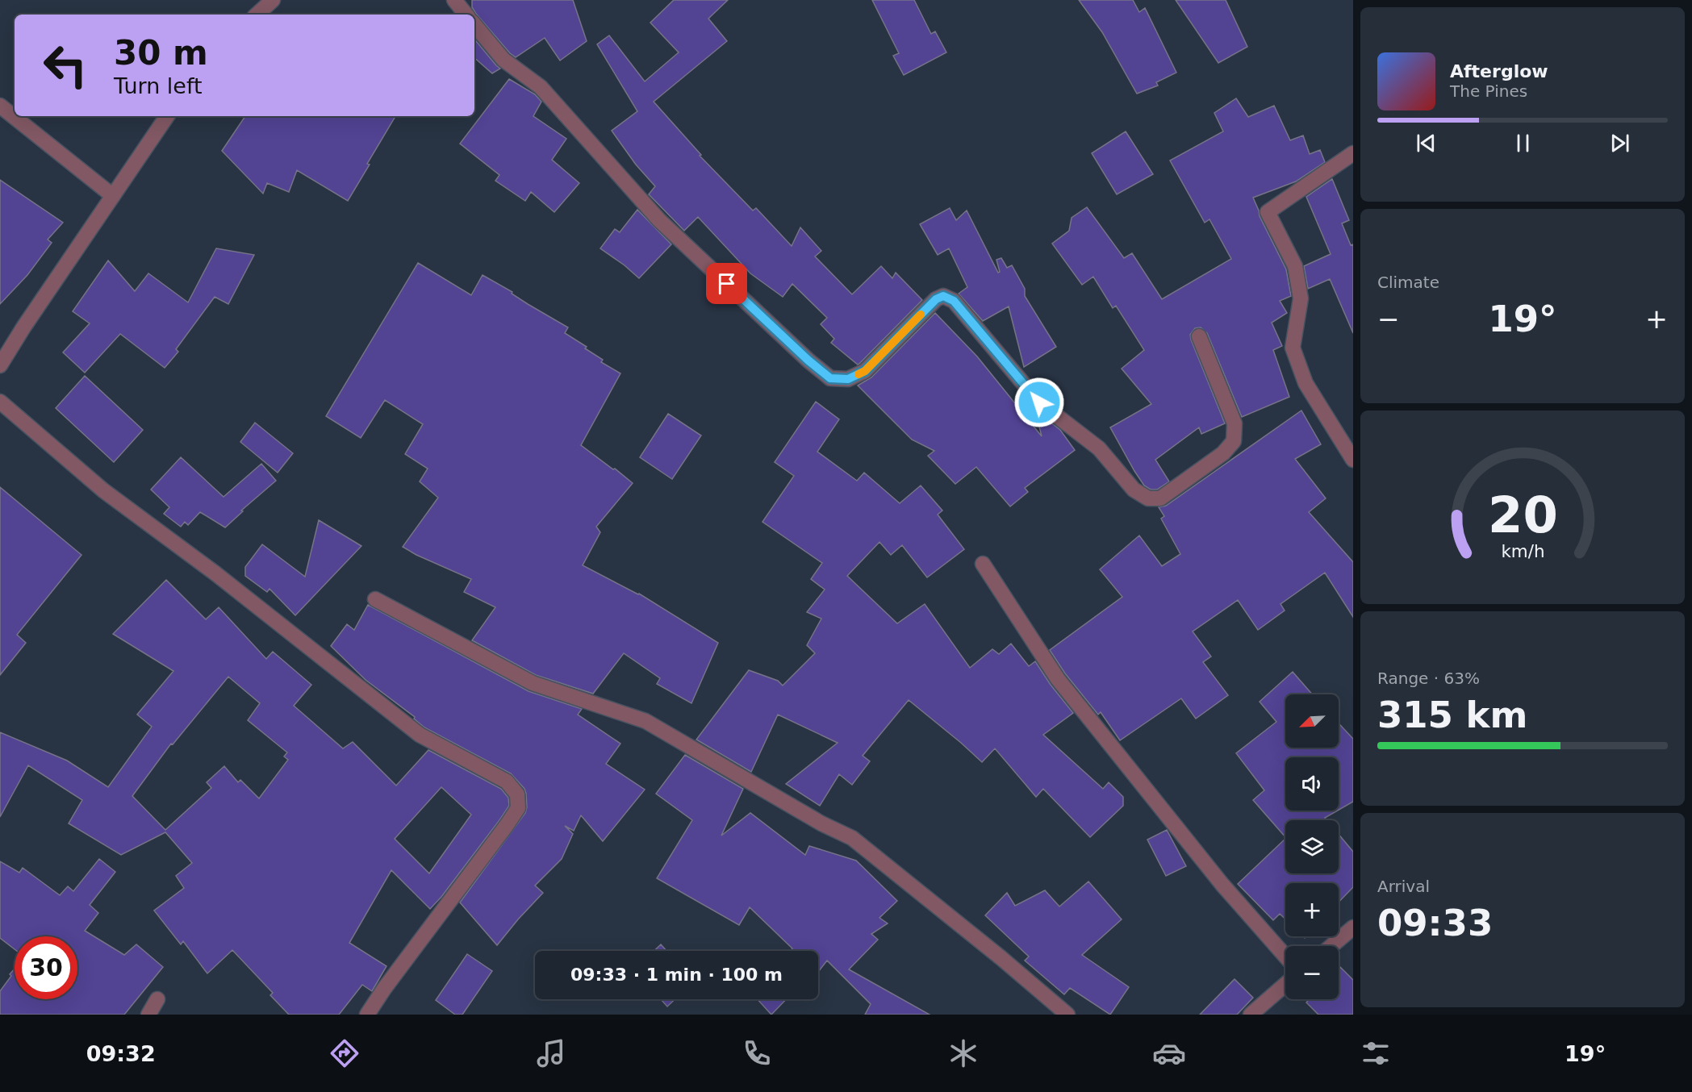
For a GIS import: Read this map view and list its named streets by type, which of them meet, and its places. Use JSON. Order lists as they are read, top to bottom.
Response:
{
  "north": "bottom left",
  "page": {
    "turn": ["30 m", "Turn left"],
    "song": ["Afterglow", "The Pines"],
    "tile": [
      "Climate",
      ["Range · 63%", "315 km"],
      ["Arrival", "09:33"]
    ],
    "heat": ["−", "19°", "+"],
    "map_buttons": ["+", "−"],
    "limit": "30",
    "trip": "09:33 · 1 min · 100 m",
    "tabs": ["09:32", "19°"],
    "gauge": ["20", "km/h"]
  }
}
